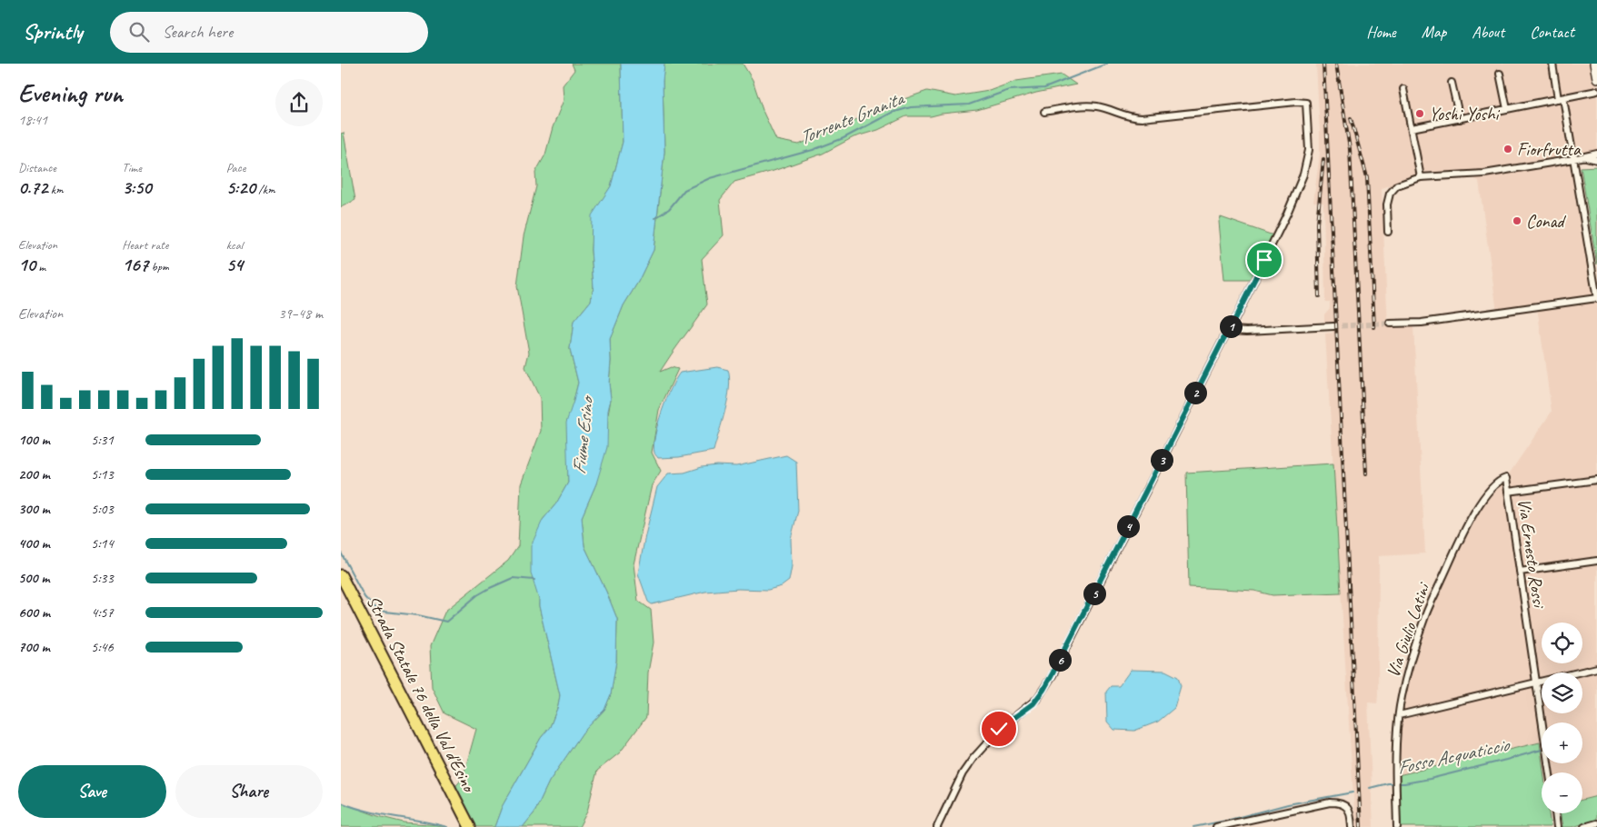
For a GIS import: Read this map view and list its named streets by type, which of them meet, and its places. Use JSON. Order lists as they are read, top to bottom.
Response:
{
  "streets": {
    "highway": ["Strada Statale 76 della Val d'Esino"],
    "street": ["Via Ernesto Rossi", "Via Giulio Latini"]
  },
  "crossings": [
    ["Via Ernesto Rossi", "Via Giulio Latini"]
  ],
  "water": ["Torrente Granita", "Fiume Esino", "Fosso Acquaticcio"],
  "places": ["Yoshi Yoshi", "Fiorfrutta", "Conad"],
  "page": {
    "header": "Sprintly",
    "search": "Search here",
    "nav": [
      "Home",
      "Map",
      "About",
      "Contact"
    ],
    "heading": ["Evening run", "18:41"],
    "stats": [
      ["Distance", "0.72 km"],
      ["Time", "3:50"],
      ["Pace", "5:20 /km"],
      ["Elevation", "10 m"],
      ["Heart rate", "167 bpm"],
      ["kcal", "54"]
    ],
    "chart": ["Elevation", "39–48 m"],
    "pins": [
      "1",
      "2",
      "3",
      "4",
      "5",
      "6"
    ],
    "list": [
      {
        "name": "100 m",
        "note": "5:31"
      },
      {
        "name": "200 m",
        "note": "5:13"
      },
      {
        "name": "300 m",
        "note": "5:03"
      },
      {
        "name": "400 m",
        "note": "5:14"
      },
      {
        "name": "500 m",
        "note": "5:33"
      },
      {
        "name": "600 m",
        "note": "4:57"
      },
      {
        "name": "700 m",
        "note": "5:46"
      }
    ],
    "map_buttons": ["+", "−"],
    "buttons": ["Save", "Share"]
  }
}
